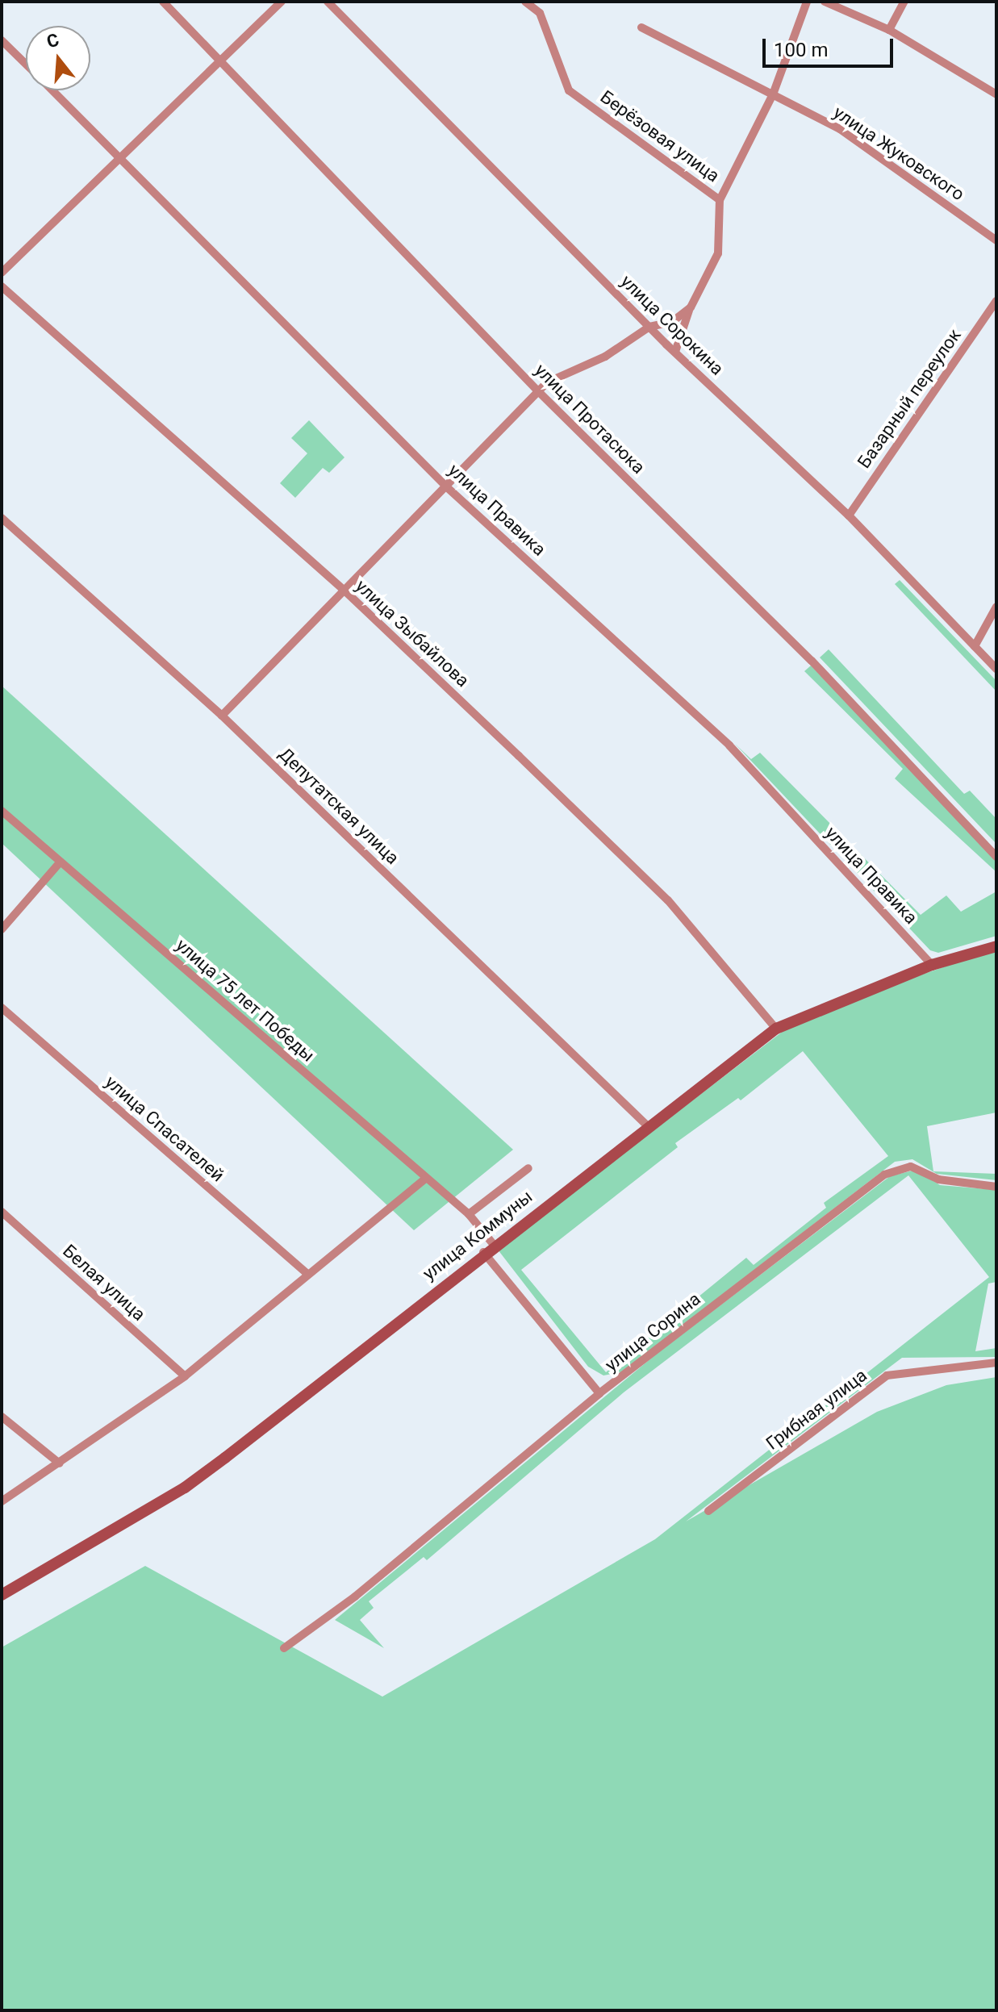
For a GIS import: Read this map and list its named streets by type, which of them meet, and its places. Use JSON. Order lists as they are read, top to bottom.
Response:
{
  "streets": {
    "street": [
      "Берёзовая улица",
      "улица Жуковского",
      "улица Сорокина",
      "Базарный переулок",
      "улица Протасюка",
      "улица Правика",
      "улица Зыбайлова",
      "Депутатская улица",
      "улица 75 лет Победы",
      "улица Спасателей",
      "улица Коммуны",
      "Белая улица",
      "улица Сорина",
      "Грибная улица"
    ]
  },
  "crossings": [
    ["Берёзовая улица", "улица Жуковского"],
    ["улица Сорокина", "Базарный переулок"],
    ["улица Правика", "улица Коммуны"],
    ["улица Зыбайлова", "улица Коммуны"],
    ["Депутатская улица", "улица Коммуны"],
    ["улица 75 лет Победы", "улица Коммуны"]
  ],
  "scale_bar": "100 m",
  "north": "top"
}
